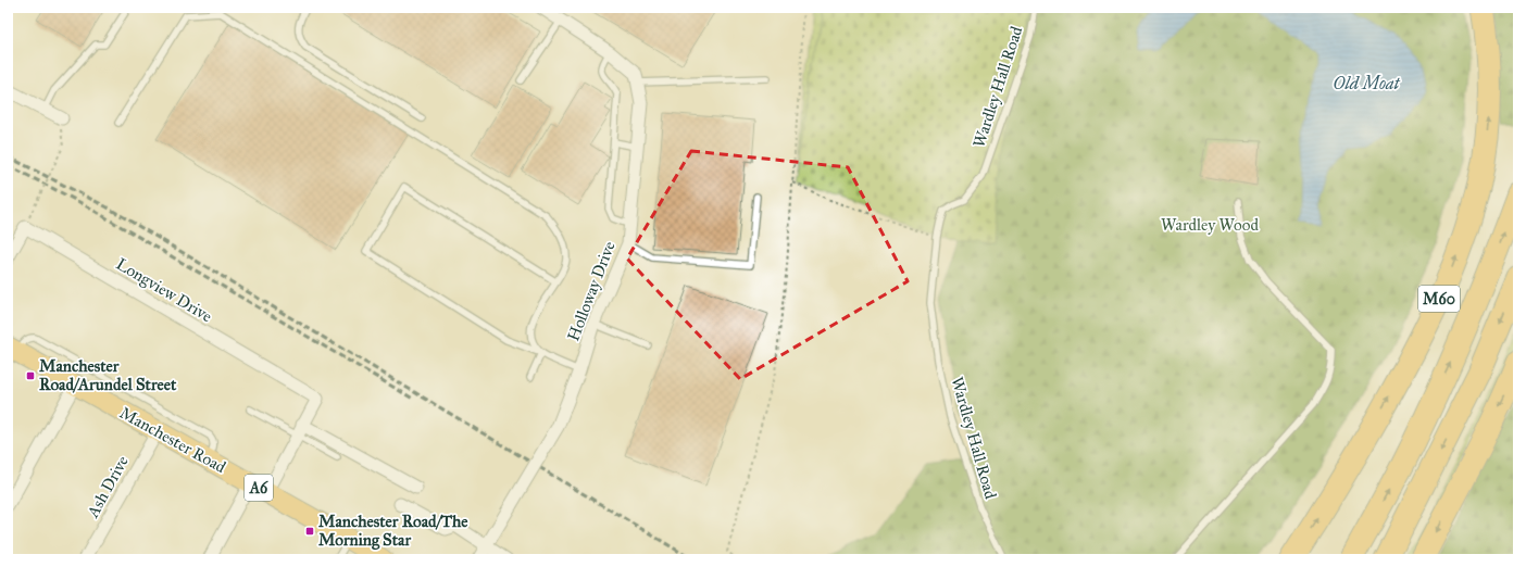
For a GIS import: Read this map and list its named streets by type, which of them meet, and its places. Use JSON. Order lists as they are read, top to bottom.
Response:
{
  "streets": {
    "highway": ["M60"],
    "main road": ["Manchester Road", "A6"],
    "street": ["Longview Drive", "Holloway Drive", "Ash Drive"],
    "lane": ["Wardley Hall Road"]
  },
  "crossings": [
    ["Manchester Road", "Ash Drive"]
  ],
  "water": ["Old Moat"],
  "parks": ["Wardley Wood"],
  "places": {
    "transit": ["Manchester Road/Arundel Street", "Manchester Road/The Morning Star"]
  }
}
